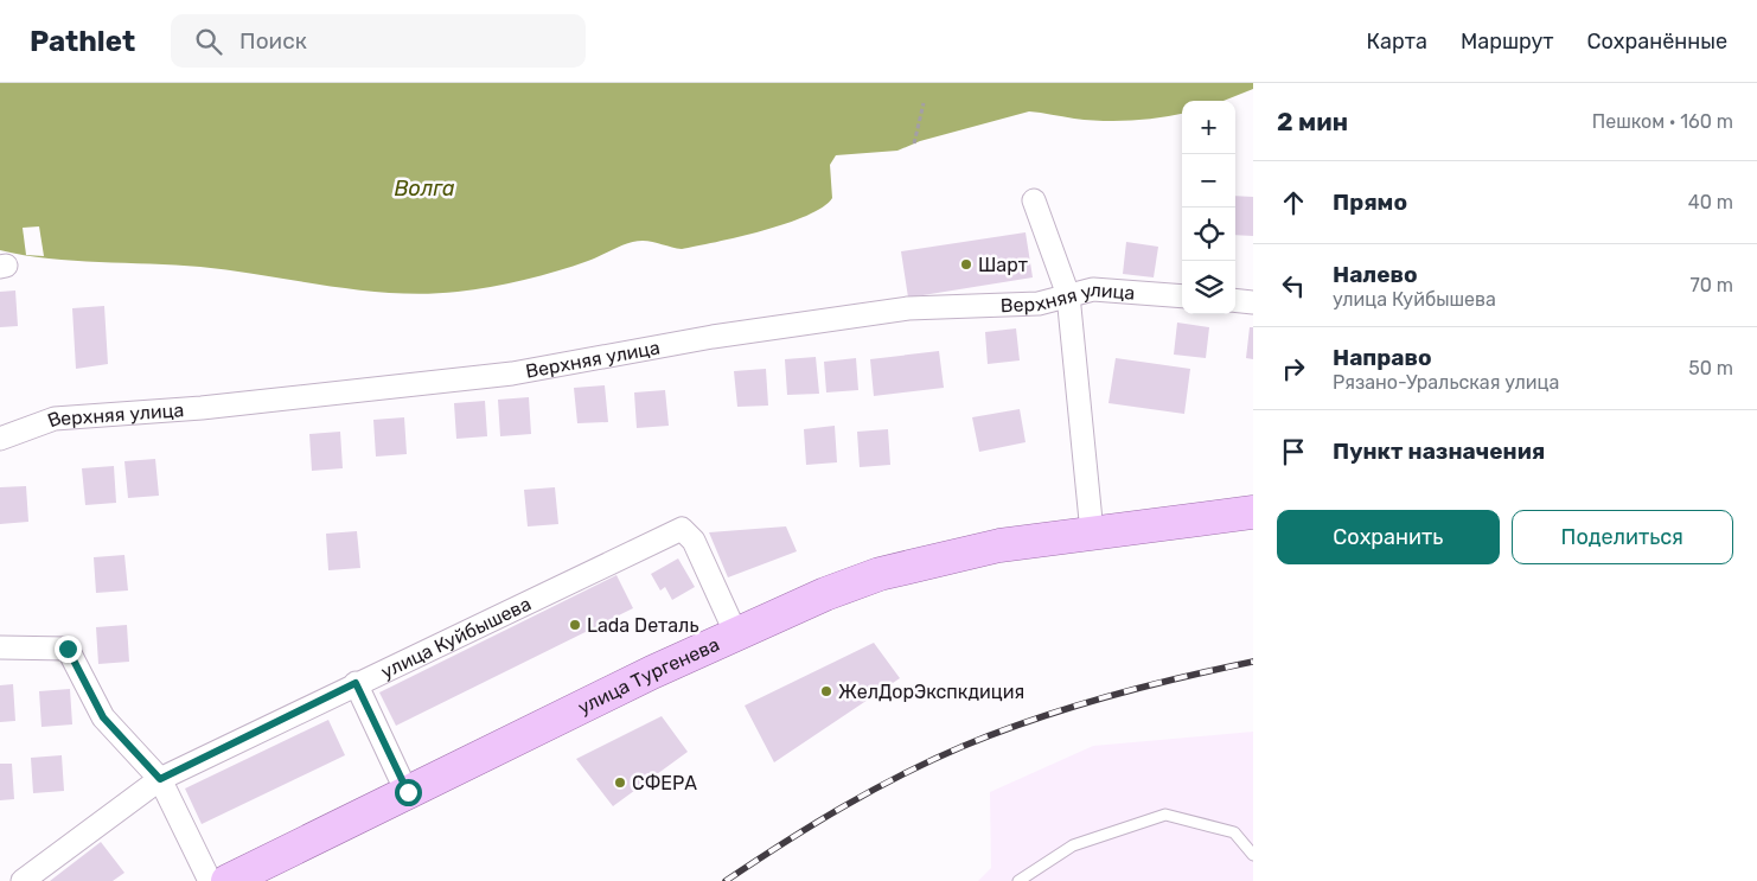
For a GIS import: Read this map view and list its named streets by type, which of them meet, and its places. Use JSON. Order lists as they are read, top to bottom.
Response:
{
  "streets": {
    "main road": ["улица Тургенева"],
    "street": ["Верхняя улица", "улица Куйбышева"]
  },
  "crossings": [
    ["улица Куйбышева", "улица Тургенева"]
  ],
  "water": ["Волга"],
  "places": [
    "Шарт",
    "Lada Dеталь",
    "ЖелДорЭкспкдиция",
    "СФЕРА"
  ],
  "page": {
    "header": "Pathlet",
    "search": "Поиск",
    "nav": ["Карта", "Маршрут", "Сохранённые"],
    "heading": ["2 мин", "Пешком · 160 m"],
    "map_buttons": ["+", "−"],
    "list": [
      ["Прямо", "40 m"],
      ["Налево", "улица Куйбышева", "70 m"],
      ["Направо", "Рязано-Уральская улица", "50 m"],
      "Пункт назначения"
    ],
    "buttons": ["Сохранить", "Поделиться"]
  }
}
